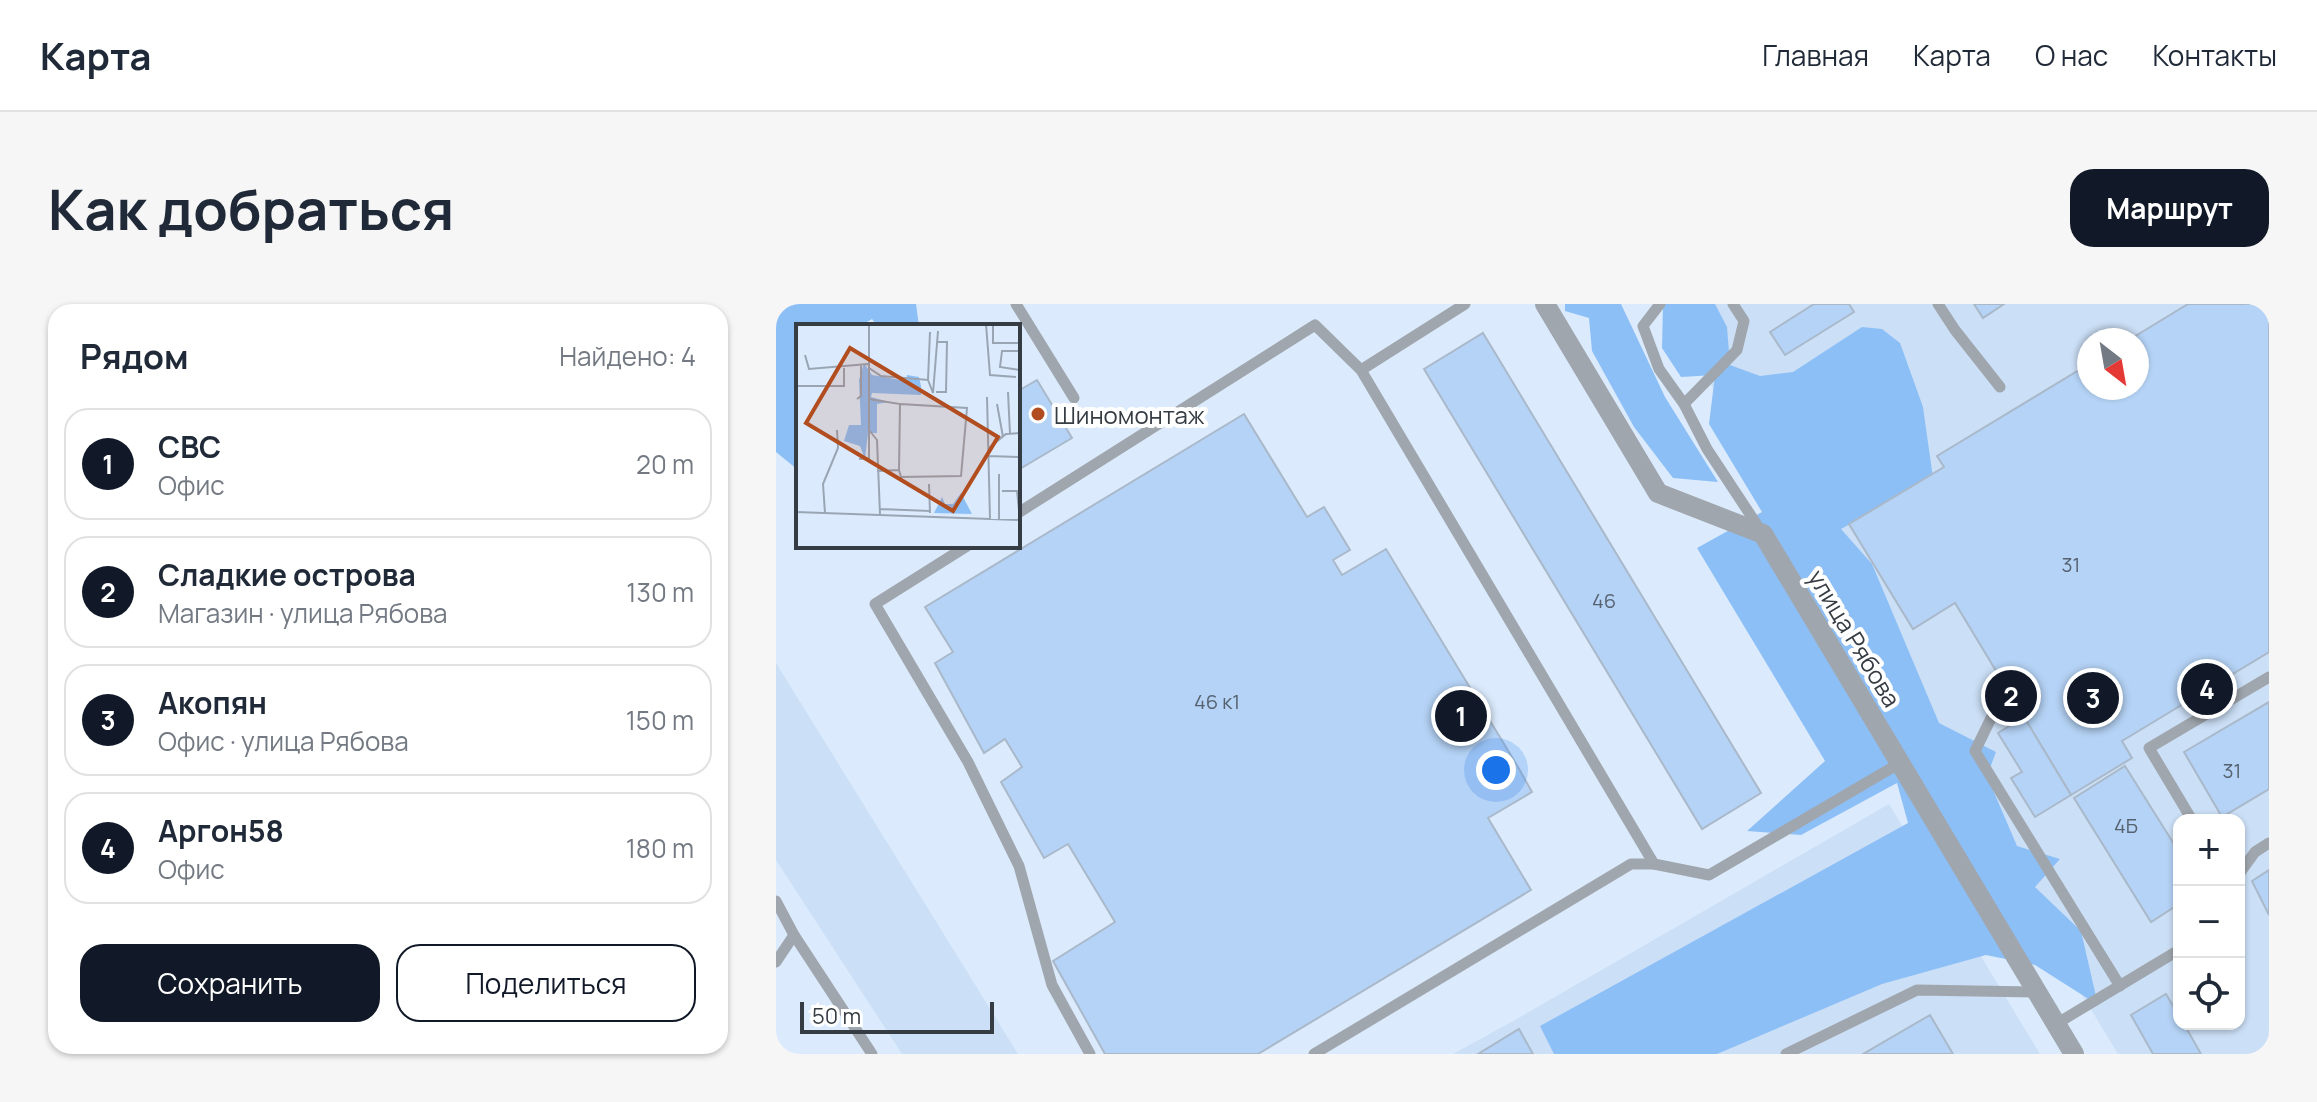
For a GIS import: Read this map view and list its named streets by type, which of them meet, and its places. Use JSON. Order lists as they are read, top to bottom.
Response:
{
  "streets": {
    "street": ["улица Рябова"]
  },
  "places": ["Шиномонтаж"],
  "house_numbers": [
    "31",
    "46",
    "46 к1",
    "31",
    "4Б"
  ],
  "scale_bar": "50 m",
  "north": "bottom right",
  "page": {
    "header": "Карта",
    "nav": [
      "Главная",
      "Карта",
      "О нас",
      "Контакты"
    ],
    "buttons": [
      "Маршрут",
      ["Сохранить", "Поделиться"]
    ],
    "title": "Как добраться",
    "heading": ["Рядом", "Найдено: 4"],
    "list": [
      {
        "mark": "1",
        "name": "СВС",
        "note": "Офис",
        "value": "20 m"
      },
      {
        "mark": "2",
        "name": "Сладкие острова",
        "note": "Магазин · улица Рябова",
        "value": "130 m"
      },
      {
        "mark": "3",
        "name": "Акопян",
        "note": "Офис · улица Рябова",
        "value": "150 m"
      },
      {
        "mark": "4",
        "name": "Аргон58",
        "note": "Офис",
        "value": "180 m"
      }
    ],
    "pins": [
      "4",
      "2",
      "3",
      "1"
    ],
    "map_buttons": ["+", "−"],
    "scale": "50 m"
  }
}
